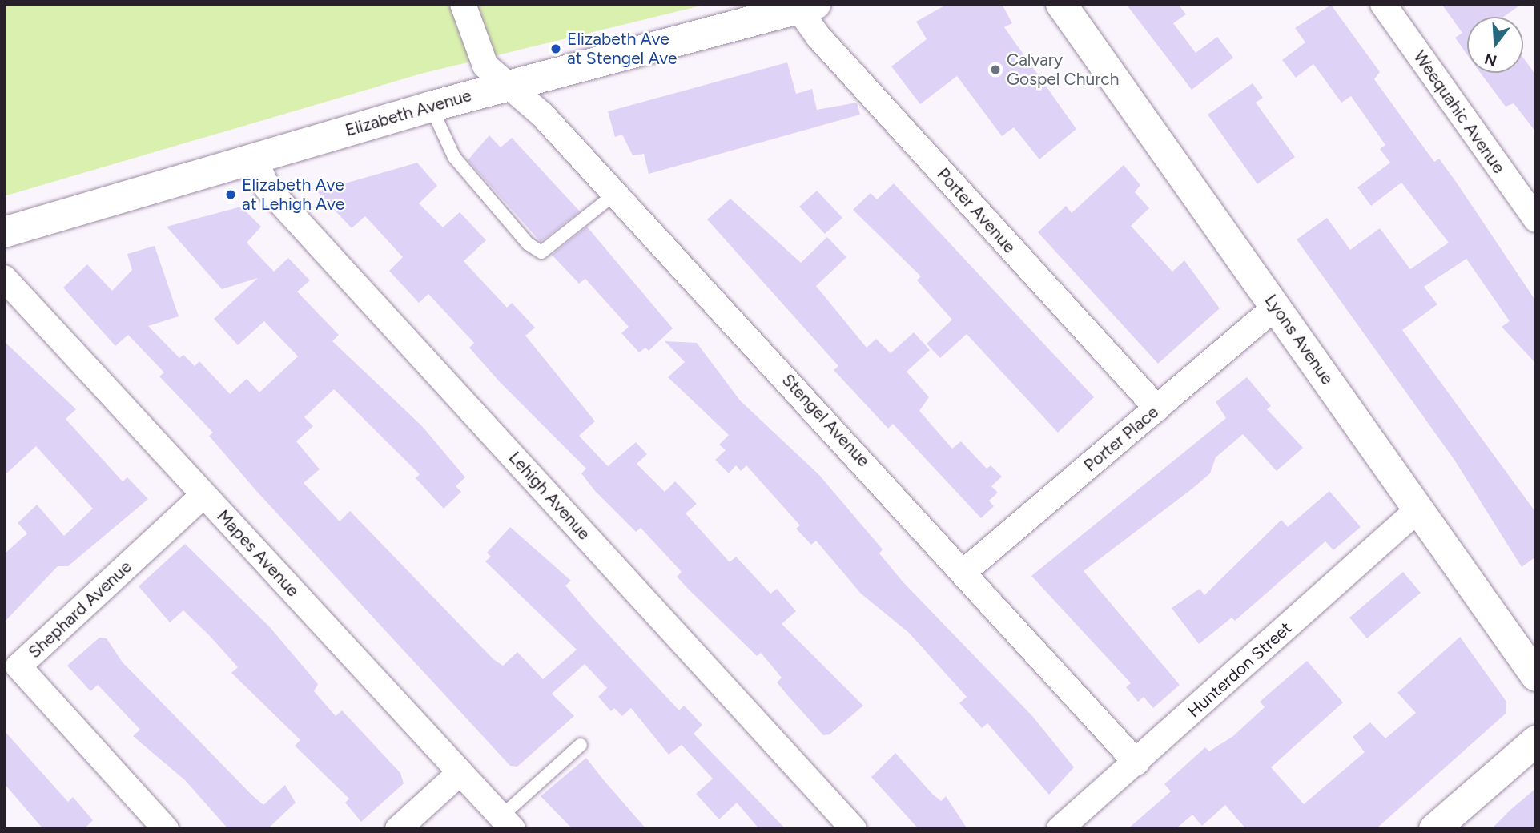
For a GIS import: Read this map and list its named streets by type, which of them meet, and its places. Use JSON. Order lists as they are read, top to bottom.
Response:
{
  "streets": {
    "main road": ["Elizabeth Avenue", "Lyons Avenue"],
    "street": [
      "Weequahic Avenue",
      "Porter Avenue",
      "Stengel Avenue",
      "Porter Place",
      "Lehigh Avenue",
      "Mapes Avenue",
      "Shephard Avenue",
      "Hunterdon Street"
    ]
  },
  "crossings": [
    ["Elizabeth Avenue", "Porter Avenue"],
    ["Elizabeth Avenue", "Stengel Avenue"],
    ["Elizabeth Avenue", "Lehigh Avenue"],
    ["Porter Avenue", "Porter Place"],
    ["Lyons Avenue", "Porter Place"],
    ["Lyons Avenue", "Hunterdon Street"],
    ["Stengel Avenue", "Porter Place"],
    ["Stengel Avenue", "Hunterdon Street"],
    ["Mapes Avenue", "Shephard Avenue"]
  ],
  "places": ["Elizabeth Ave at Stengel Ave", "Calvary Gospel Church", "Elizabeth Ave at Lehigh Ave"],
  "north": "bottom"
}
